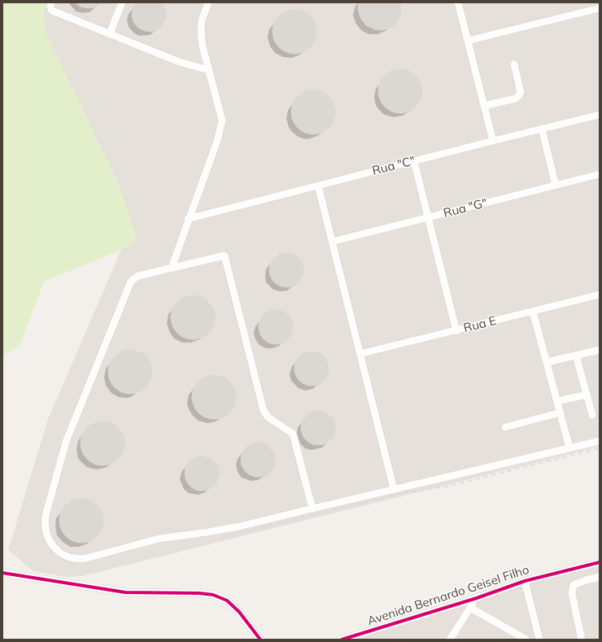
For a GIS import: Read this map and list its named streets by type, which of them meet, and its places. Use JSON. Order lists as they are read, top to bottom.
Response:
{
  "streets": {
    "street": [
      "Rua \"C\"",
      "Rua \"G\"",
      "Rua E",
      "Avenida Bernardo Geisel Filho"
    ]
  }
}
